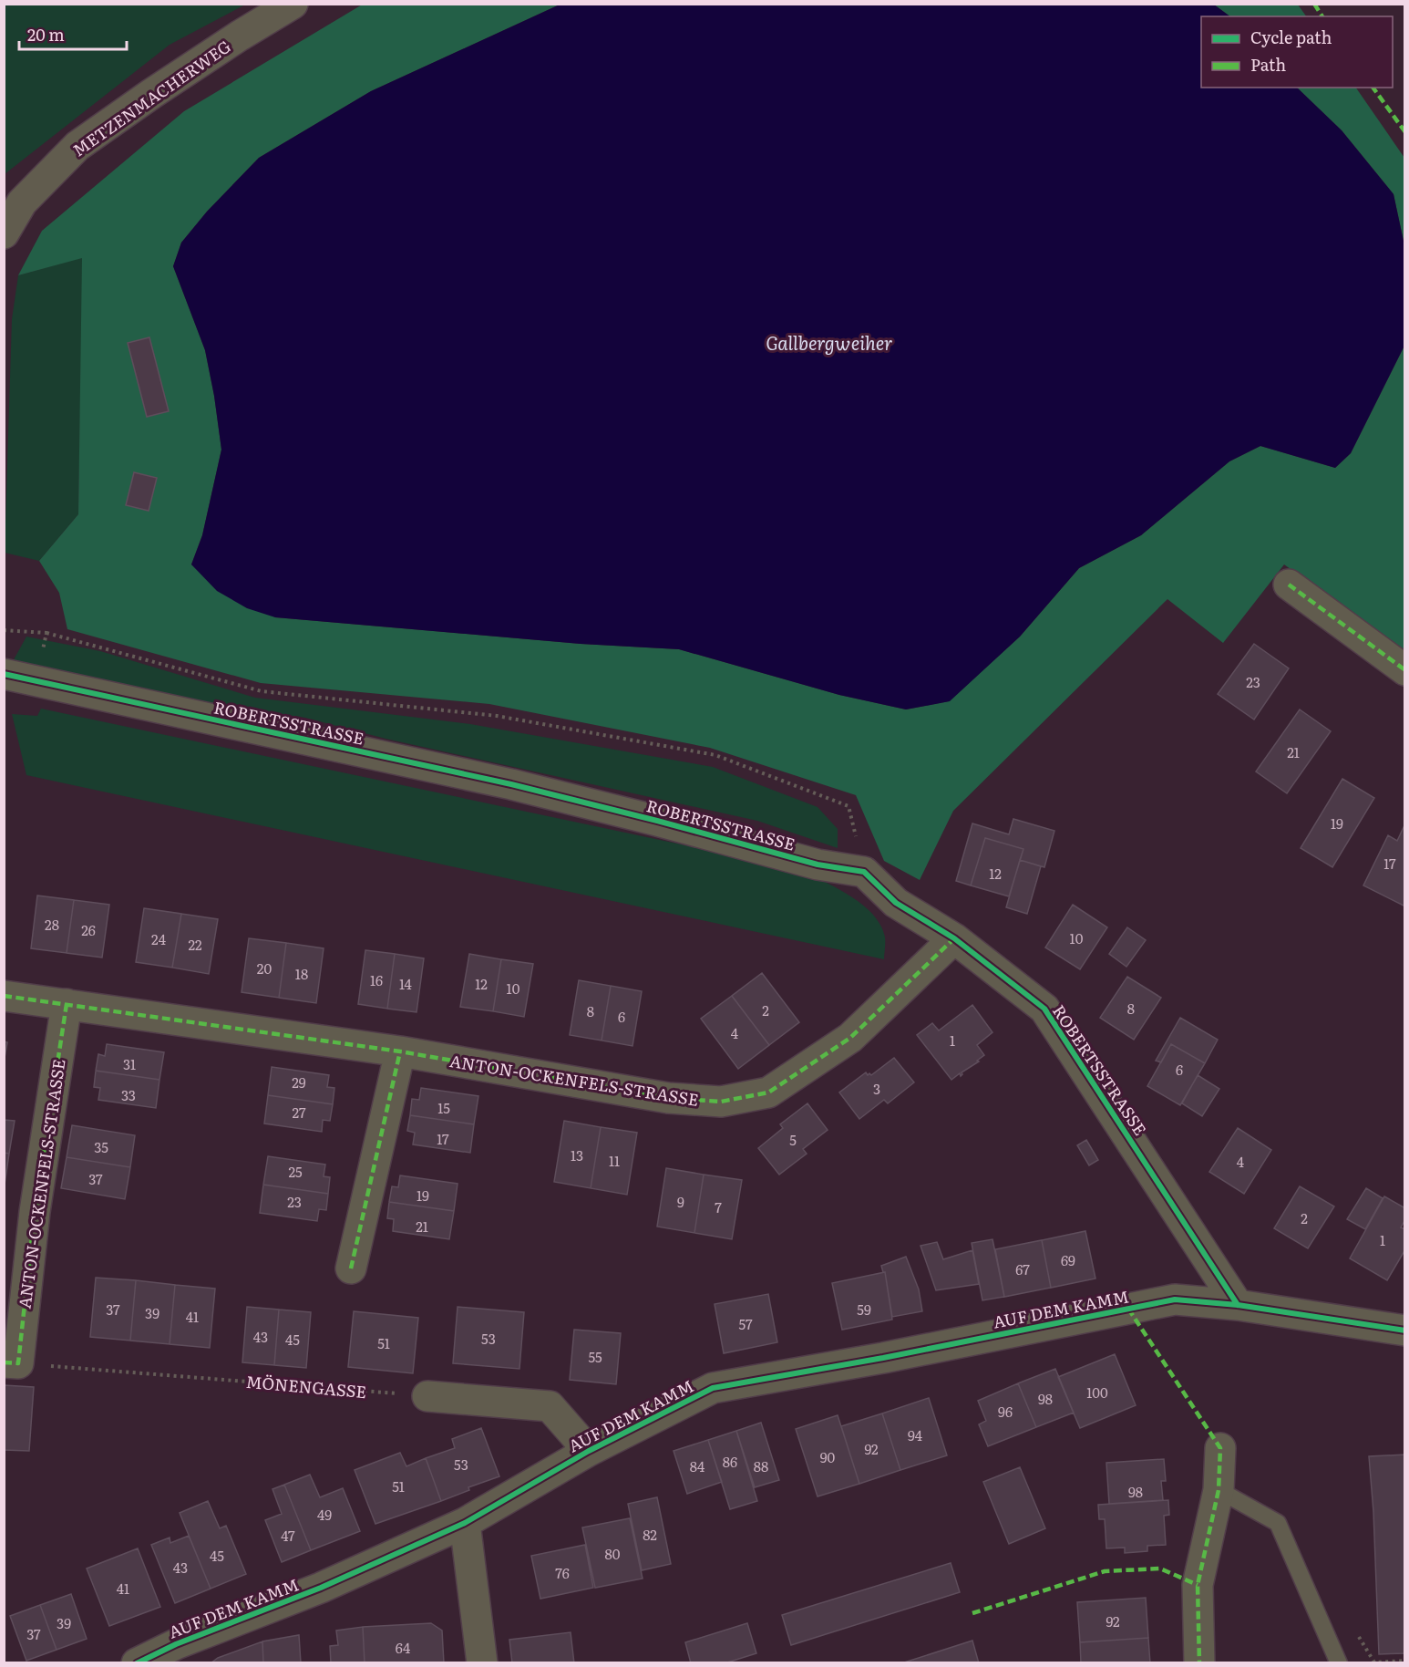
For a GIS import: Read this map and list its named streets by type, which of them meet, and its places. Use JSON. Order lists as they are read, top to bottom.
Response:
{
  "streets": {
    "street": [
      "METZENMACHERWEG",
      "ROBERTSSTRASSE",
      "ANTON-OCKENFELS-STRASSE",
      "AUF DEM KAMM"
    ],
    "path": ["MÖNENGASSE"]
  },
  "crossings": [
    ["ROBERTSSTRASSE", "ANTON-OCKENFELS-STRASSE"],
    ["ROBERTSSTRASSE", "AUF DEM KAMM"],
    ["ANTON-OCKENFELS-STRASSE", "MÖNENGASSE"]
  ],
  "water": ["Gallbergweiher"],
  "house_numbers": [
    "23",
    "21",
    "19",
    "17",
    "12",
    "28",
    "26",
    "10",
    "24",
    "22",
    "20",
    "18",
    "16",
    "14",
    "12",
    "10",
    "8",
    "2",
    "8",
    "6",
    "4",
    "1",
    "31",
    "6",
    "29",
    "3",
    "33",
    "15",
    "27",
    "17",
    "5",
    "35",
    "13",
    "11",
    "4",
    "25",
    "37",
    "19",
    "23",
    "9",
    "7",
    "2",
    "21",
    "1",
    "69",
    "67",
    "37",
    "59",
    "39",
    "41",
    "57",
    "43",
    "53",
    "45",
    "51",
    "55",
    "100",
    "98",
    "96",
    "94",
    "92",
    "90",
    "86",
    "53",
    "84",
    "88",
    "51",
    "98",
    "49",
    "82",
    "47",
    "80",
    "45",
    "43",
    "76",
    "41",
    "92",
    "39",
    "37",
    "64"
  ],
  "legend": ["Cycle path", "Path"],
  "scale_bar": "20 m"
}
